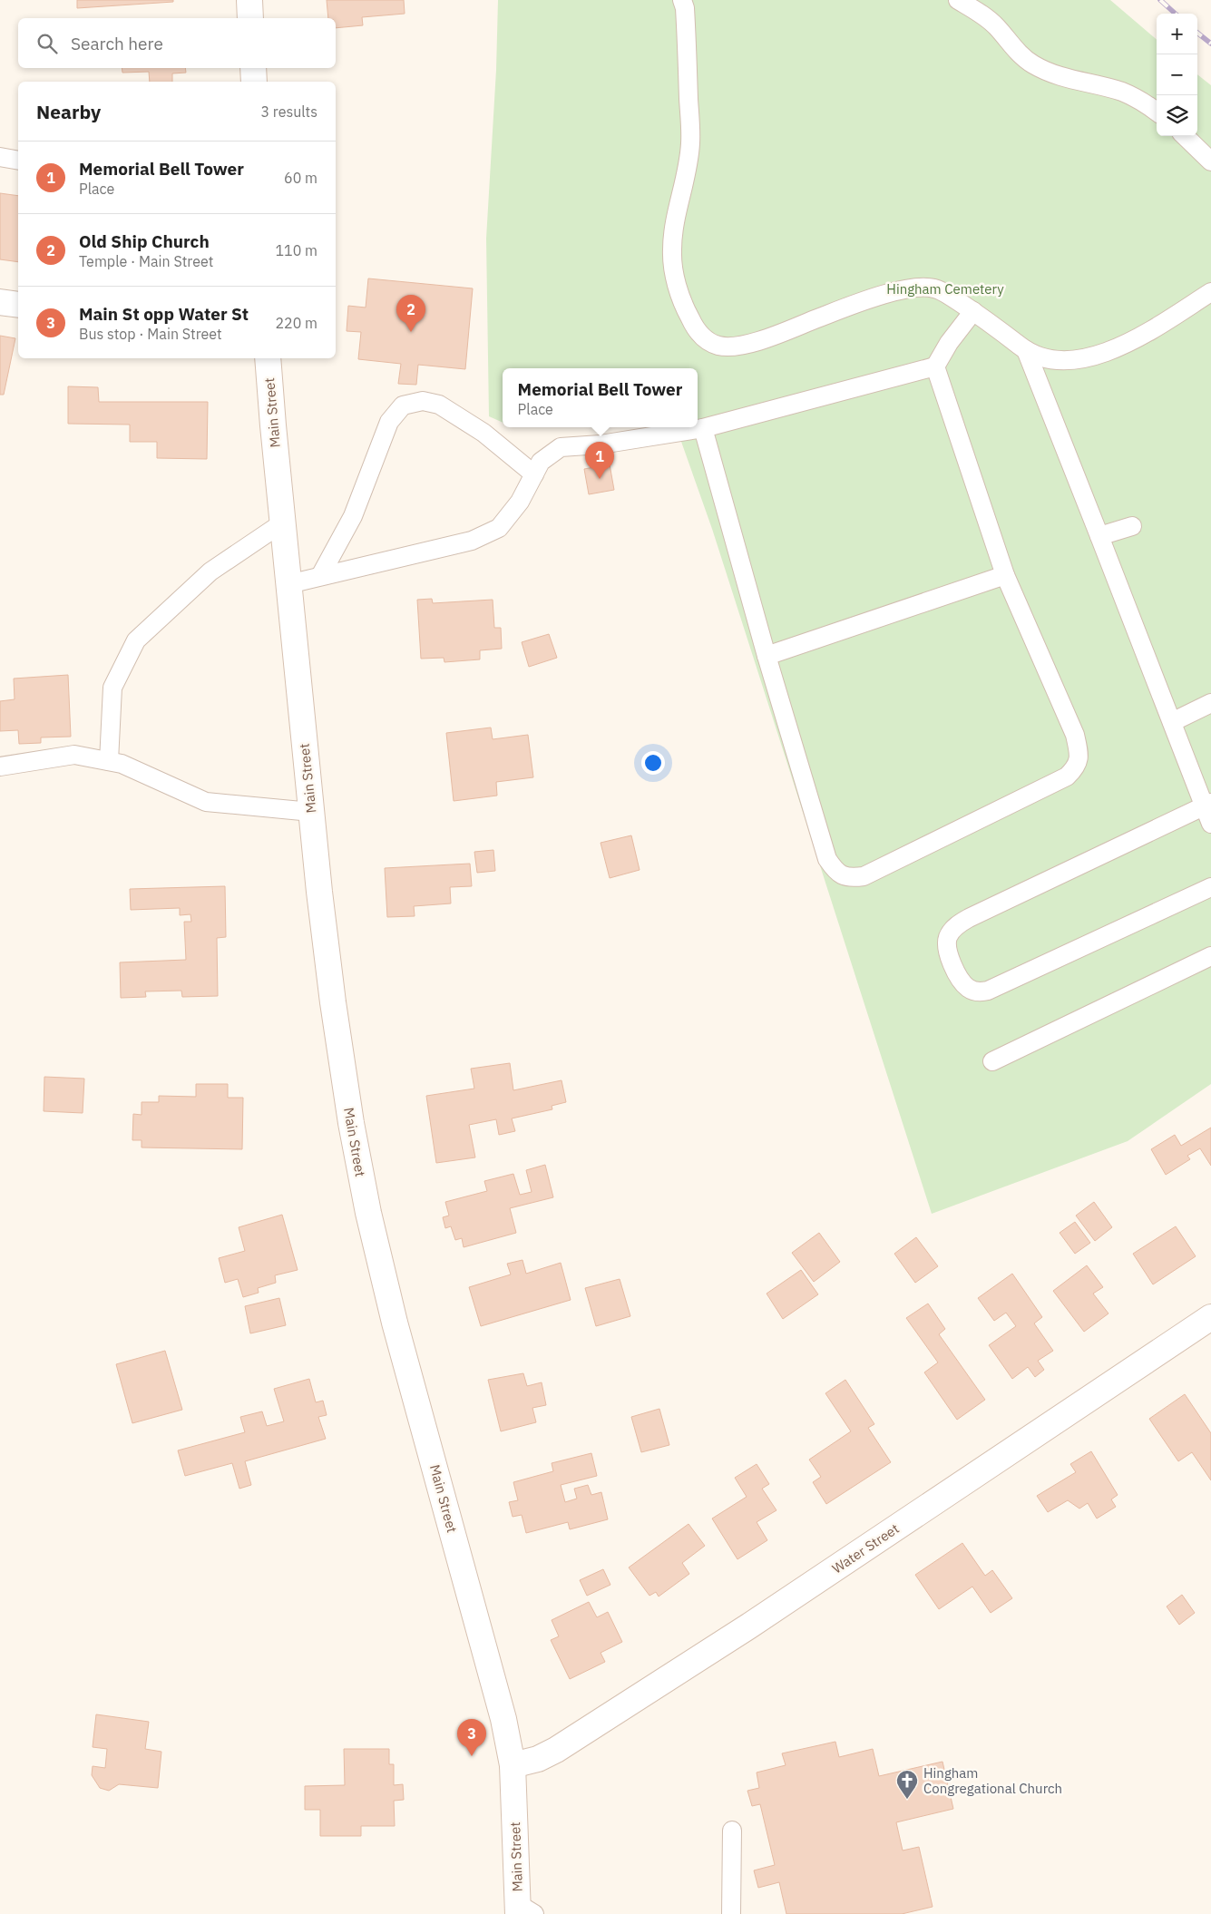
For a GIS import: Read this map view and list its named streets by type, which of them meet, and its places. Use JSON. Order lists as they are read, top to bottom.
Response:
{
  "streets": {
    "main road": ["Main Street", "Water Street"]
  },
  "crossings": [
    ["Main Street", "Water Street"]
  ],
  "parks": ["Hingham Cemetery"],
  "places": {
    "church": ["Hingham Congregational Church"]
  },
  "page": {
    "map_buttons": ["+", "−"],
    "search": "Search here",
    "heading": ["Nearby", "3 results"],
    "list": [
      {
        "mark": "1",
        "name": "Memorial Bell Tower",
        "note": "Place",
        "value": "60 m"
      },
      {
        "mark": "2",
        "name": "Old Ship Church",
        "note": "Temple · Main Street",
        "value": "110 m"
      },
      {
        "mark": "3",
        "name": "Main St opp Water St",
        "note": "Bus stop · Main Street",
        "value": "220 m"
      }
    ],
    "pins": ["2", "1", "3"],
    "popup": ["Memorial Bell Tower", "Place"]
  }
}
